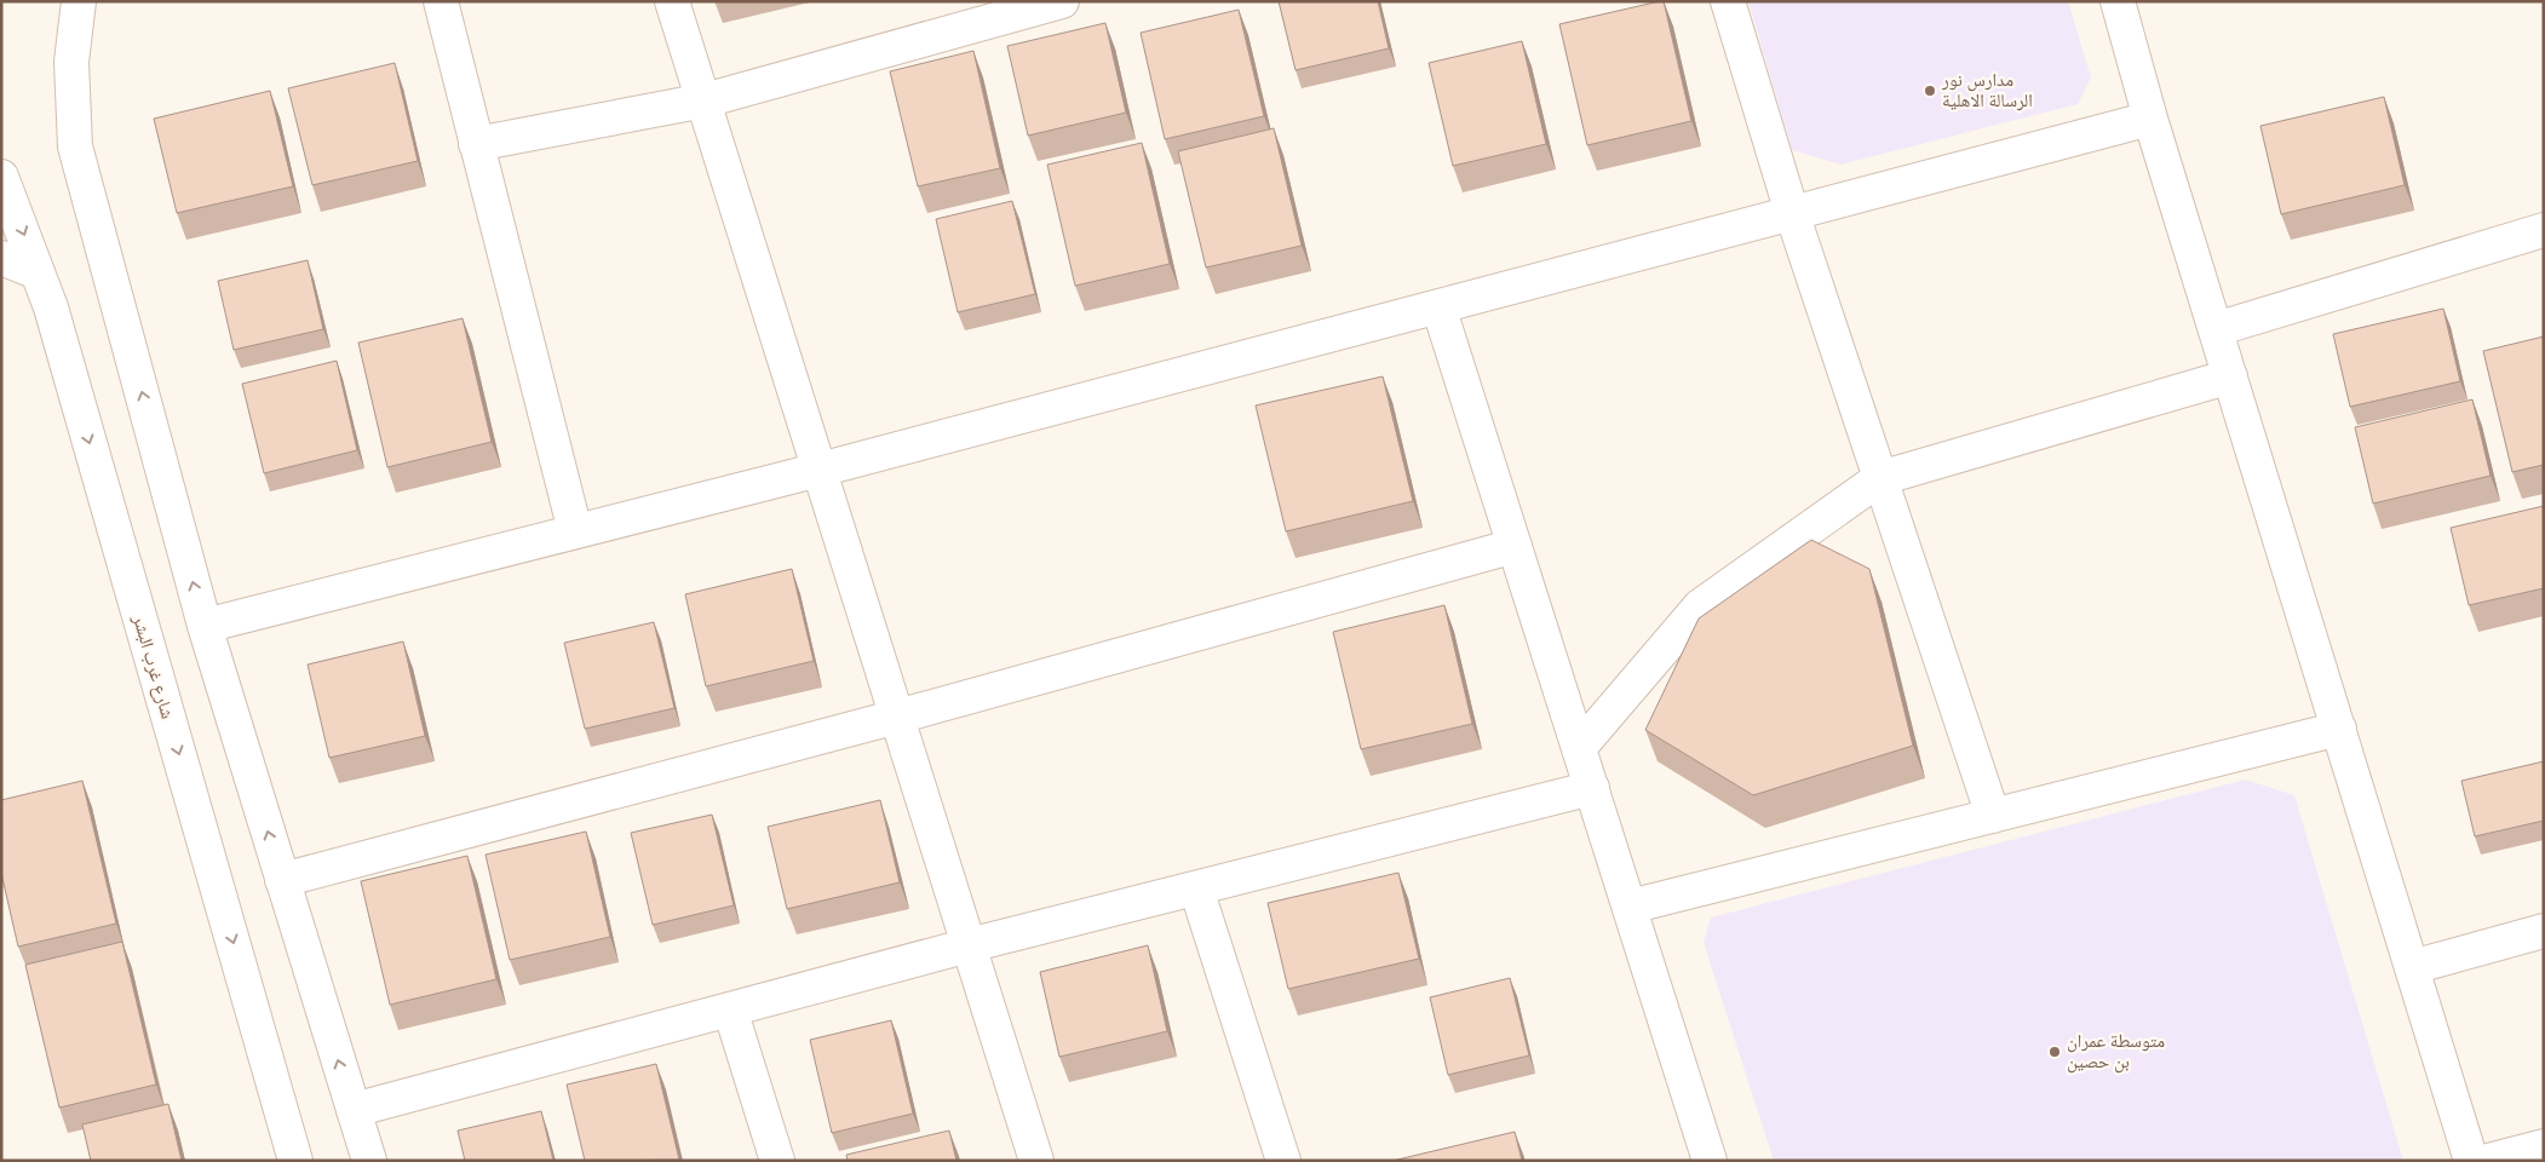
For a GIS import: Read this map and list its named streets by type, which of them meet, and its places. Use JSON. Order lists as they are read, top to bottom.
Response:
{
  "streets": {
    "street": ["شارع غرب البشر"]
  },
  "places": ["مدارس نور الرسالة الاهلية", "متوسطة عمران بن حصين"]
}
